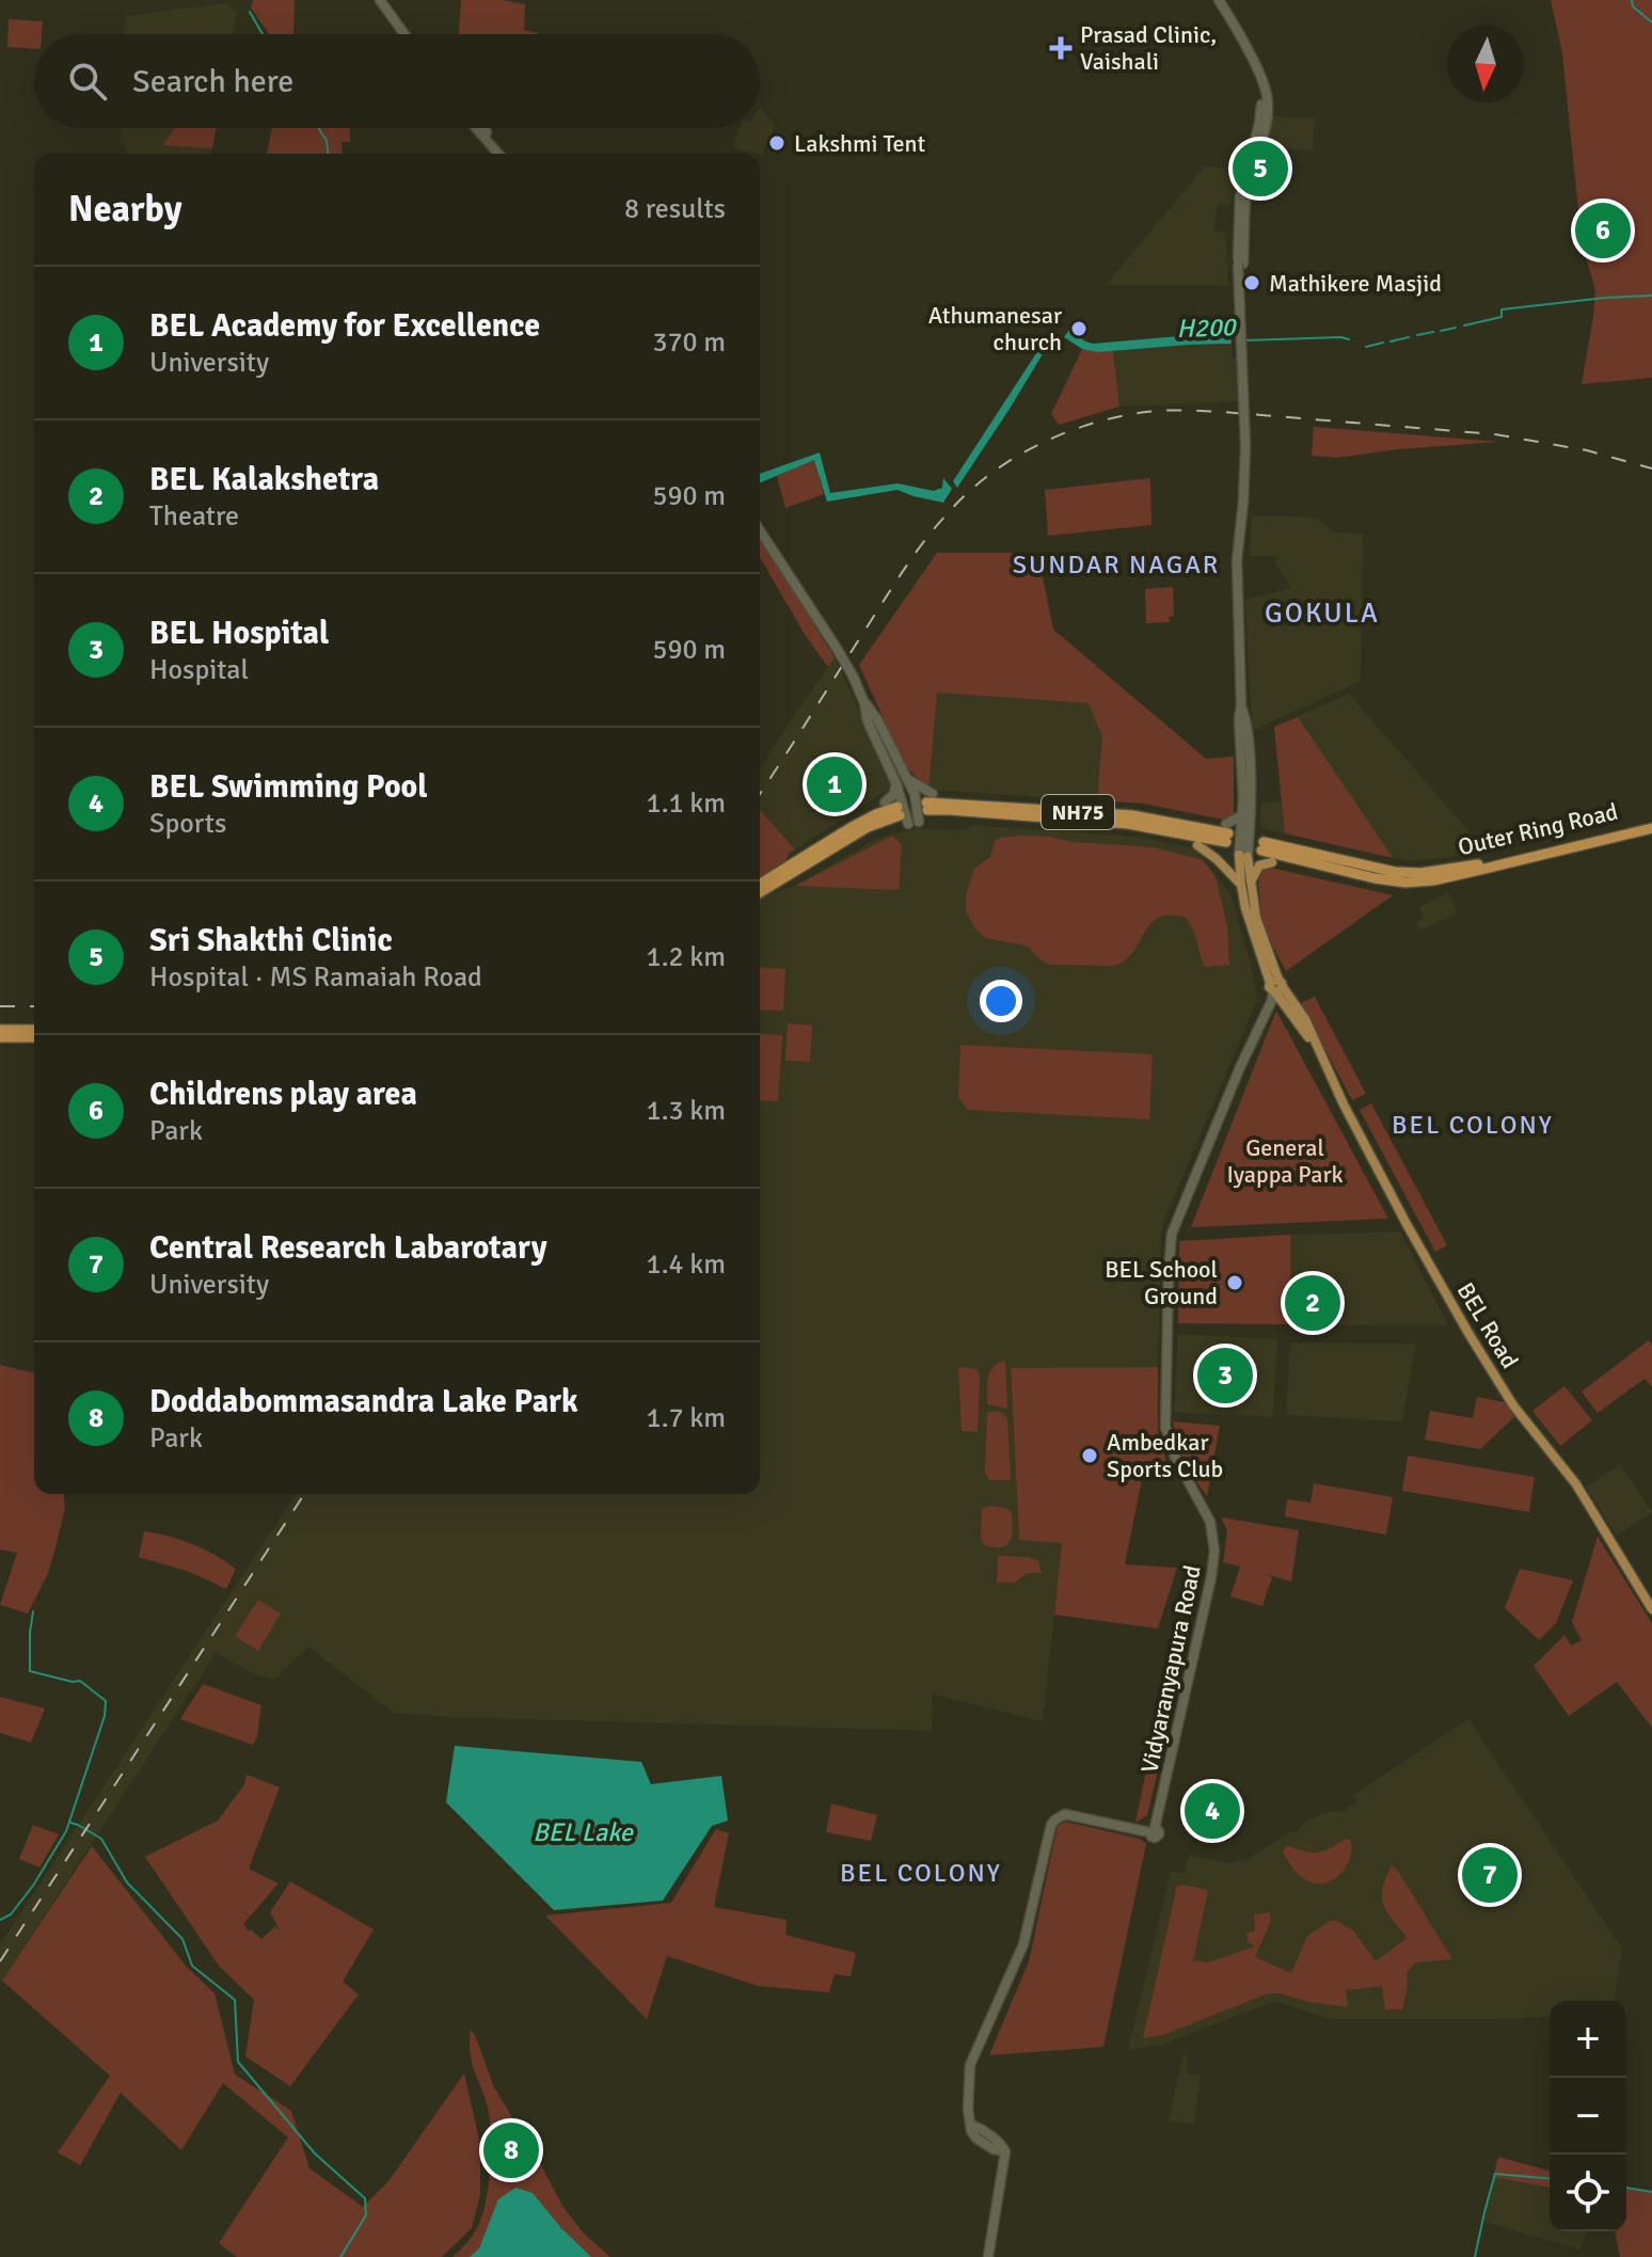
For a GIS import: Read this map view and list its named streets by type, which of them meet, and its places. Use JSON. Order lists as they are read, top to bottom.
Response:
{
  "streets": {
    "highway": ["NH75", "Outer Ring Road"],
    "main road": ["BEL Road", "Vidyaranyapura Road"]
  },
  "crossings": [
    ["BEL Road", "Vidyaranyapura Road"]
  ],
  "districts": [
    "SUNDAR NAGAR",
    "GOKULA",
    "BEL COLONY",
    "BEL COLONY"
  ],
  "water": ["H200", "BEL Lake"],
  "parks": ["General Iyappa Park"],
  "places": {
    "health": ["Prasad Clinic, Vaishali"],
    "other": [
      "Lakshmi Tent",
      "Mathikere Masjid",
      "Athumanesar church",
      "BEL School Ground",
      "Ambedkar Sports Club"
    ]
  },
  "north": "bottom",
  "page": {
    "search": "Search here",
    "pins": [
      "5",
      "6",
      "1",
      "2",
      "3",
      "4",
      "7",
      "8"
    ],
    "heading": ["Nearby", "8 results"],
    "list": [
      {
        "mark": "1",
        "name": "BEL Academy for Excellence",
        "note": "University",
        "value": "370 m"
      },
      {
        "mark": "2",
        "name": "BEL Kalakshetra",
        "note": "Theatre",
        "value": "590 m"
      },
      {
        "mark": "3",
        "name": "BEL Hospital",
        "note": "Hospital",
        "value": "590 m"
      },
      {
        "mark": "4",
        "name": "BEL Swimming Pool",
        "note": "Sports",
        "value": "1.1 km"
      },
      {
        "mark": "5",
        "name": "Sri Shakthi Clinic",
        "note": "Hospital · MS Ramaiah Road",
        "value": "1.2 km"
      },
      {
        "mark": "6",
        "name": "Childrens play area",
        "note": "Park",
        "value": "1.3 km"
      },
      {
        "mark": "7",
        "name": "Central Research Labarotary",
        "note": "University",
        "value": "1.4 km"
      },
      {
        "mark": "8",
        "name": "Doddabommasandra Lake Park",
        "note": "Park",
        "value": "1.7 km"
      }
    ],
    "map_buttons": ["+", "−"]
  }
}
